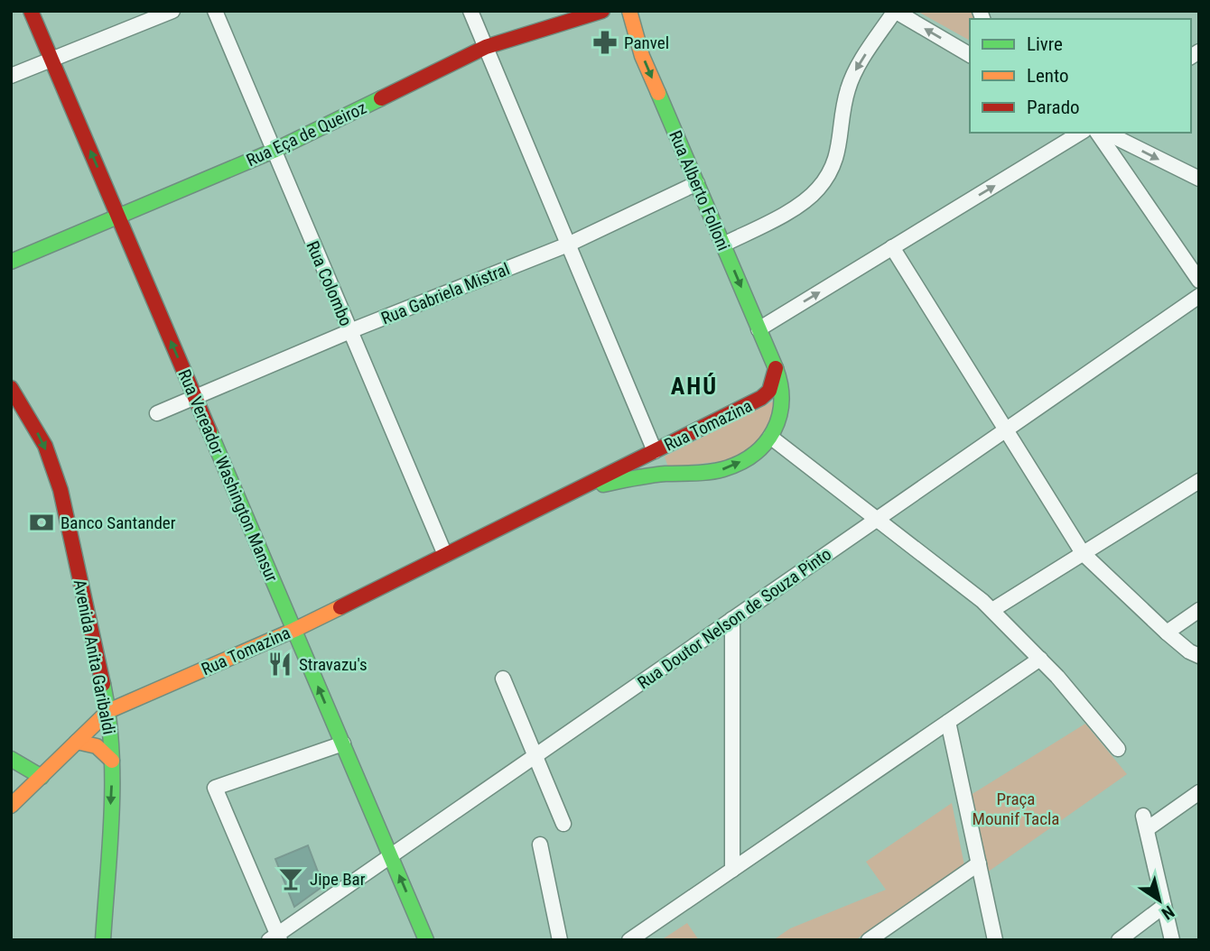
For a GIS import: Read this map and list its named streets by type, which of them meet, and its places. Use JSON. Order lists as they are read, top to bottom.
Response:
{
  "streets": {
    "main road": [
      "Rua Eça de Queiroz",
      "Rua Alberto Folloni",
      "Rua Tomazina",
      "Rua Vereador Washington Mansur",
      "Avenida Anita Garibaldi"
    ],
    "street": ["Rua Colombo", "Rua Gabriela Mistral", "Rua Doutor Nelson de Souza Pinto"]
  },
  "crossings": [
    ["Rua Eça de Queiroz", "Rua Colombo"],
    ["Rua Eça de Queiroz", "Rua Vereador Washington Mansur"],
    ["Rua Alberto Folloni", "Rua Gabriela Mistral"],
    ["Rua Alberto Folloni", "Rua Tomazina"],
    ["Rua Colombo", "Rua Gabriela Mistral"],
    ["Rua Colombo", "Rua Tomazina"],
    ["Rua Gabriela Mistral", "Rua Vereador Washington Mansur"],
    ["Rua Tomazina", "Rua Vereador Washington Mansur"],
    ["Rua Tomazina", "Avenida Anita Garibaldi"],
    ["Rua Vereador Washington Mansur", "Rua Doutor Nelson de Souza Pinto"]
  ],
  "one_way": ["Rua Alberto Folloni", "Rua Vereador Washington Mansur", "Avenida Anita Garibaldi"],
  "districts": ["AHÚ"],
  "parks": ["Praça Mounif Tacla"],
  "places": {
    "pharmacy": ["Panvel"],
    "bank": ["Banco Santander"],
    "restaurant": ["Stravazu's"],
    "bar": ["Jipe Bar"]
  },
  "legend": ["Livre", "Lento", "Parado"],
  "north": "bottom right"
}
